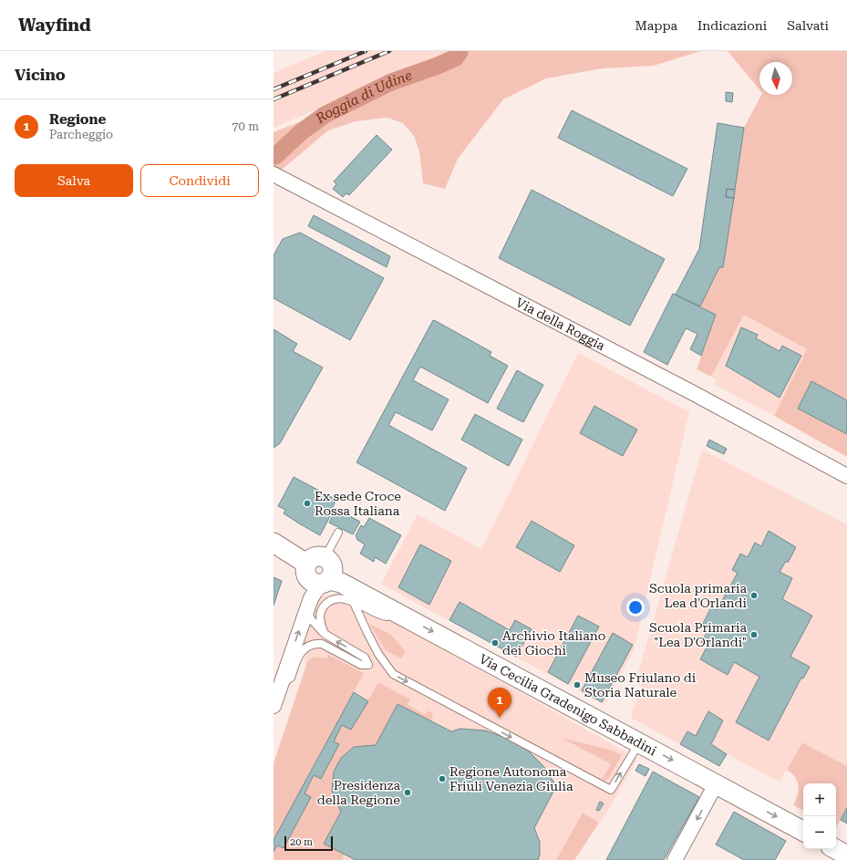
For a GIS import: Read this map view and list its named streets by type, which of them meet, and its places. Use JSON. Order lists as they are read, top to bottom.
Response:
{
  "streets": {
    "street": ["Via della Roggia", "Via Cecilia Gradenigo Sabbadini"]
  },
  "one_way": ["Via Cecilia Gradenigo Sabbadini"],
  "water": ["Roggia di Udine"],
  "places": [
    "Ex sede Croce Rossa Italiana",
    "Scuola primaria Lea d'Orlandi",
    "Scuola Primaria \"Lea D'Orlandi\"",
    "Archivio Italiano dei Giochi",
    "Museo Friulano di Storia Naturale",
    "Regione Autonoma Friuli Venezia Giulia",
    "Presidenza della Regione"
  ],
  "scale_bar": "20 m",
  "north": "bottom",
  "page": {
    "header": "Wayfind",
    "nav": ["Mappa", "Indicazioni", "Salvati"],
    "heading": "Vicino",
    "list": [
      {
        "mark": "1",
        "name": "Regione",
        "note": "Parcheggio",
        "value": "70 m"
      }
    ],
    "buttons": ["Salva", "Condividi"],
    "pins": "1",
    "map_buttons": ["+", "−"],
    "scale": "20 m"
  }
}
